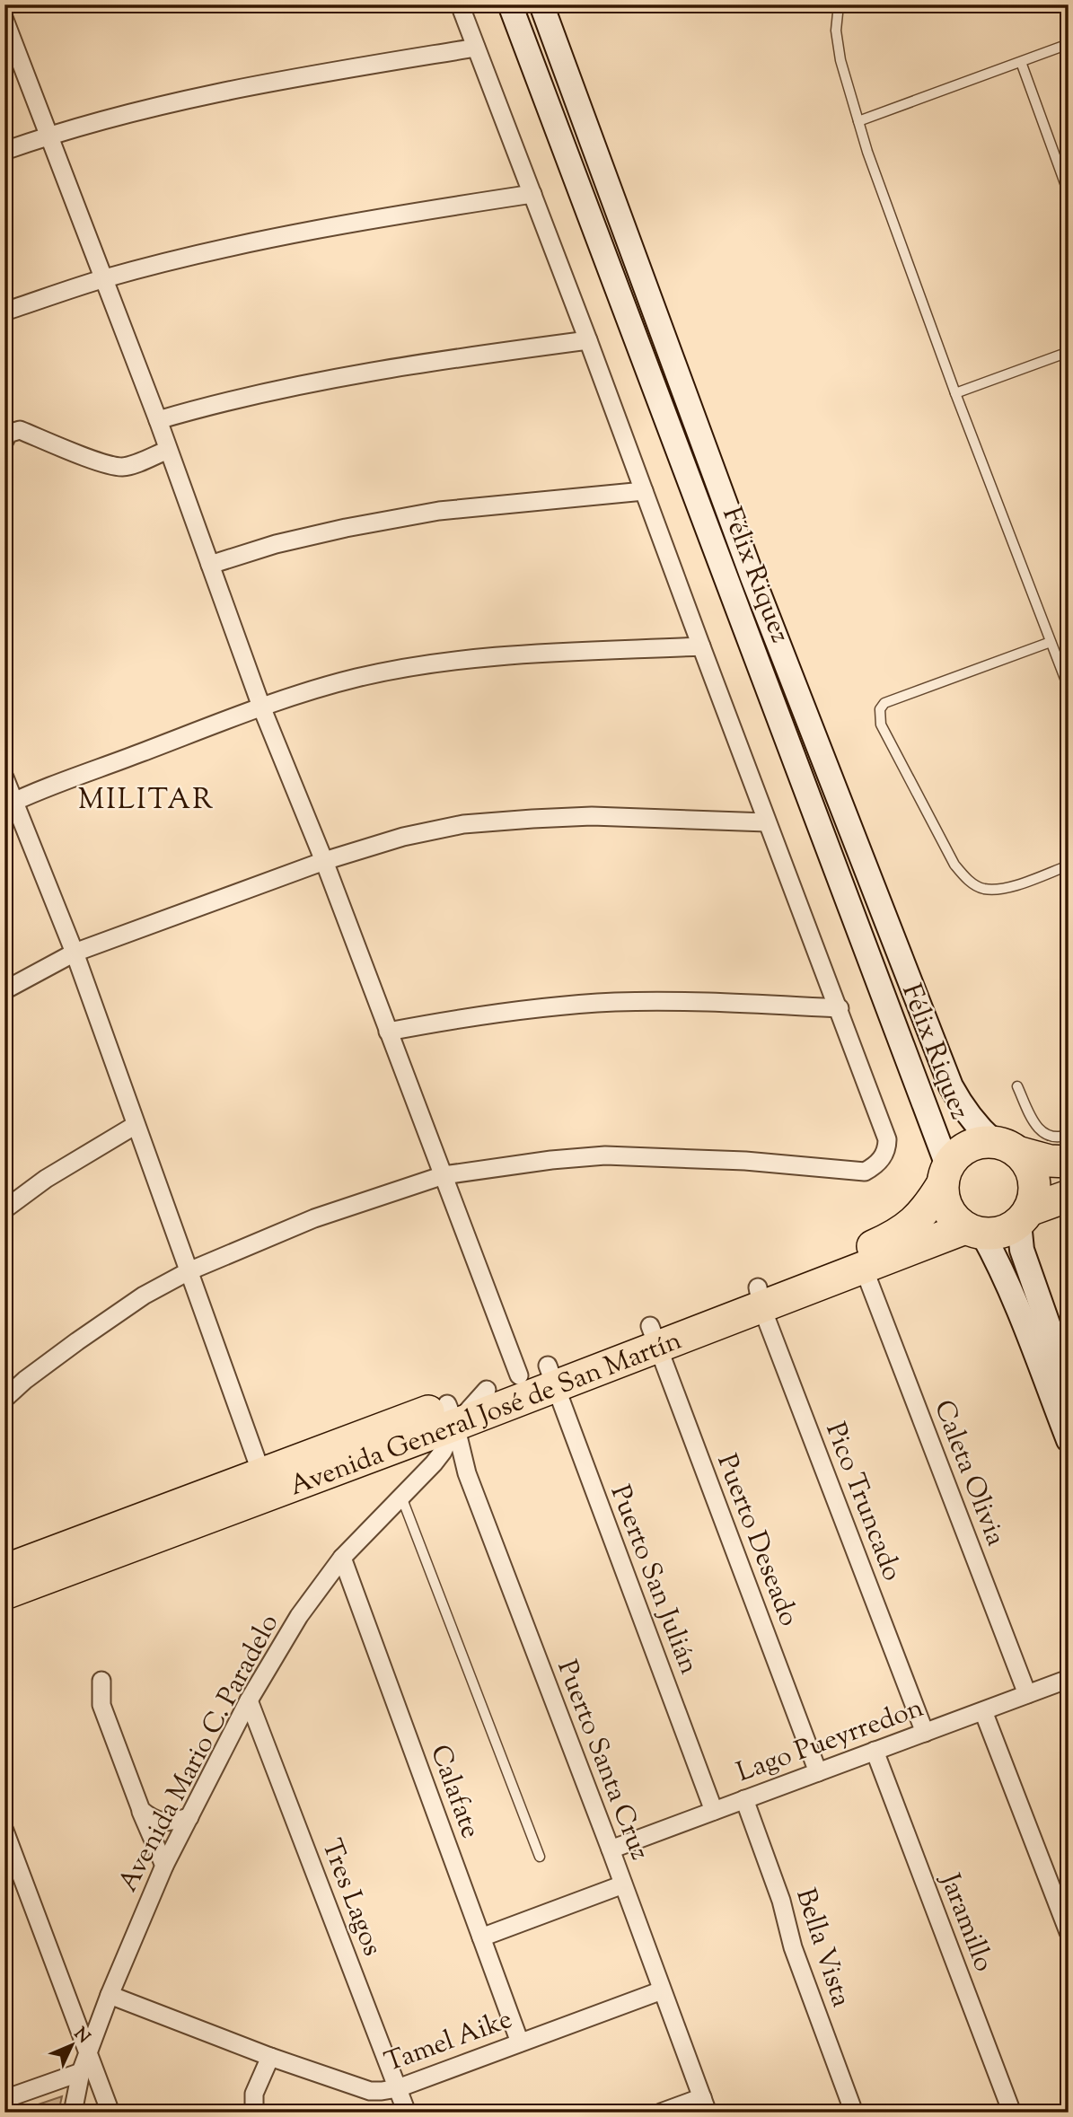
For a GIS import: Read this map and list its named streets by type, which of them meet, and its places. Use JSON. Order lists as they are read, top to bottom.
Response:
{
  "streets": {
    "highway": ["Avenida General José de San Martín"],
    "street": [
      "Félix Riquez",
      "Caleta Olivia",
      "Pico Truncado",
      "Puerto Deseado",
      "Puerto San Julián",
      "Lago Pueyrredon",
      "Avenida Mario C. Paradelo",
      "Puerto Santa Cruz",
      "Calafate",
      "Tres Lagos",
      "Jaramillo",
      "Bella Vista",
      "Tamel Aike"
    ]
  },
  "crossings": [
    ["Félix Riquez", "Avenida General José de San Martín"],
    ["Avenida General José de San Martín", "Caleta Olivia"],
    ["Avenida General José de San Martín", "Pico Truncado"],
    ["Avenida General José de San Martín", "Puerto Deseado"],
    ["Avenida General José de San Martín", "Puerto San Julián"],
    ["Avenida General José de San Martín", "Avenida Mario C. Paradelo"],
    ["Avenida General José de San Martín", "Puerto Santa Cruz"],
    ["Caleta Olivia", "Lago Pueyrredon"],
    ["Pico Truncado", "Lago Pueyrredon"],
    ["Puerto Deseado", "Lago Pueyrredon"],
    ["Puerto San Julián", "Lago Pueyrredon"],
    ["Lago Pueyrredon", "Puerto Santa Cruz"],
    ["Lago Pueyrredon", "Jaramillo"],
    ["Lago Pueyrredon", "Bella Vista"],
    ["Avenida Mario C. Paradelo", "Puerto Santa Cruz"],
    ["Avenida Mario C. Paradelo", "Calafate"],
    ["Avenida Mario C. Paradelo", "Tres Lagos"],
    ["Avenida Mario C. Paradelo", "Tamel Aike"],
    ["Puerto Santa Cruz", "Tamel Aike"],
    ["Calafate", "Tamel Aike"],
    ["Tres Lagos", "Tamel Aike"]
  ],
  "districts": ["MILITAR"],
  "north": "top right"
}
